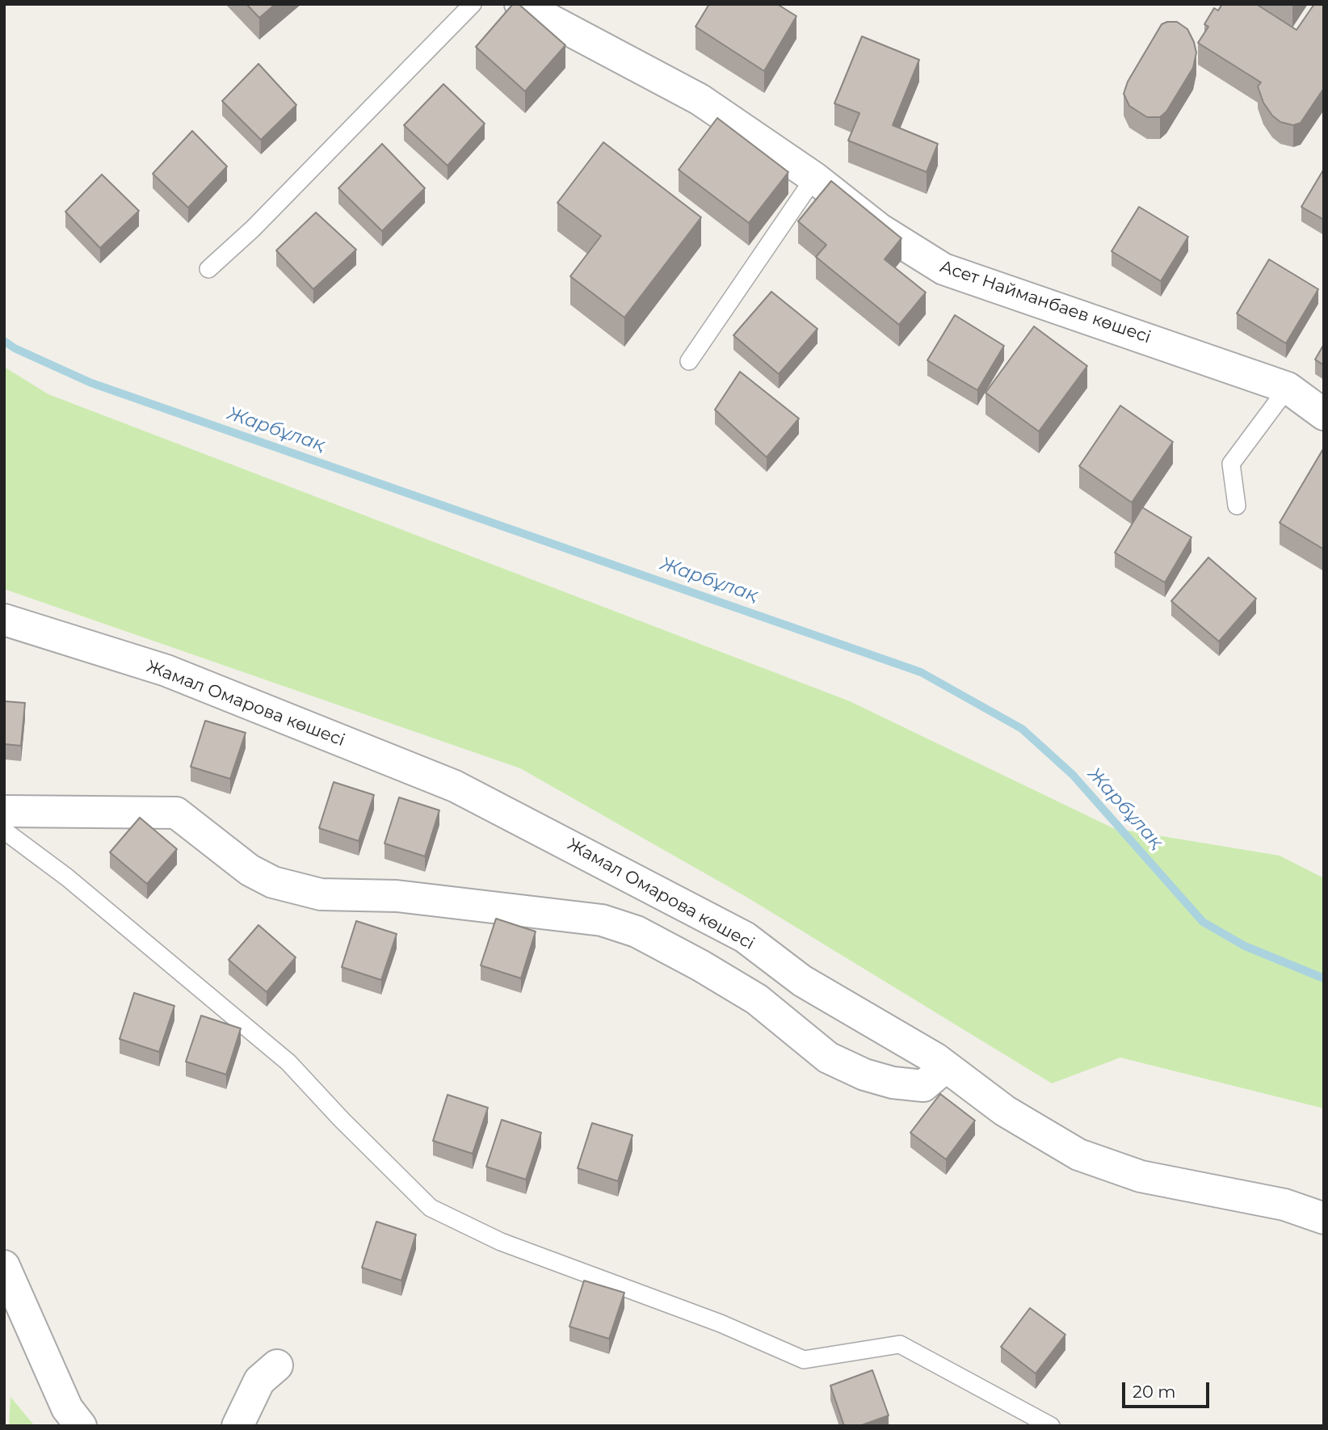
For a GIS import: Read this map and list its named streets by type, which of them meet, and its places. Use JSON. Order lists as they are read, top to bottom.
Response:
{
  "streets": {
    "street": ["Асет Найманбаев көшесі", "Жамал Омарова көшесі"]
  },
  "water": ["Жарбұлақ"],
  "scale_bar": "20 m"
}
